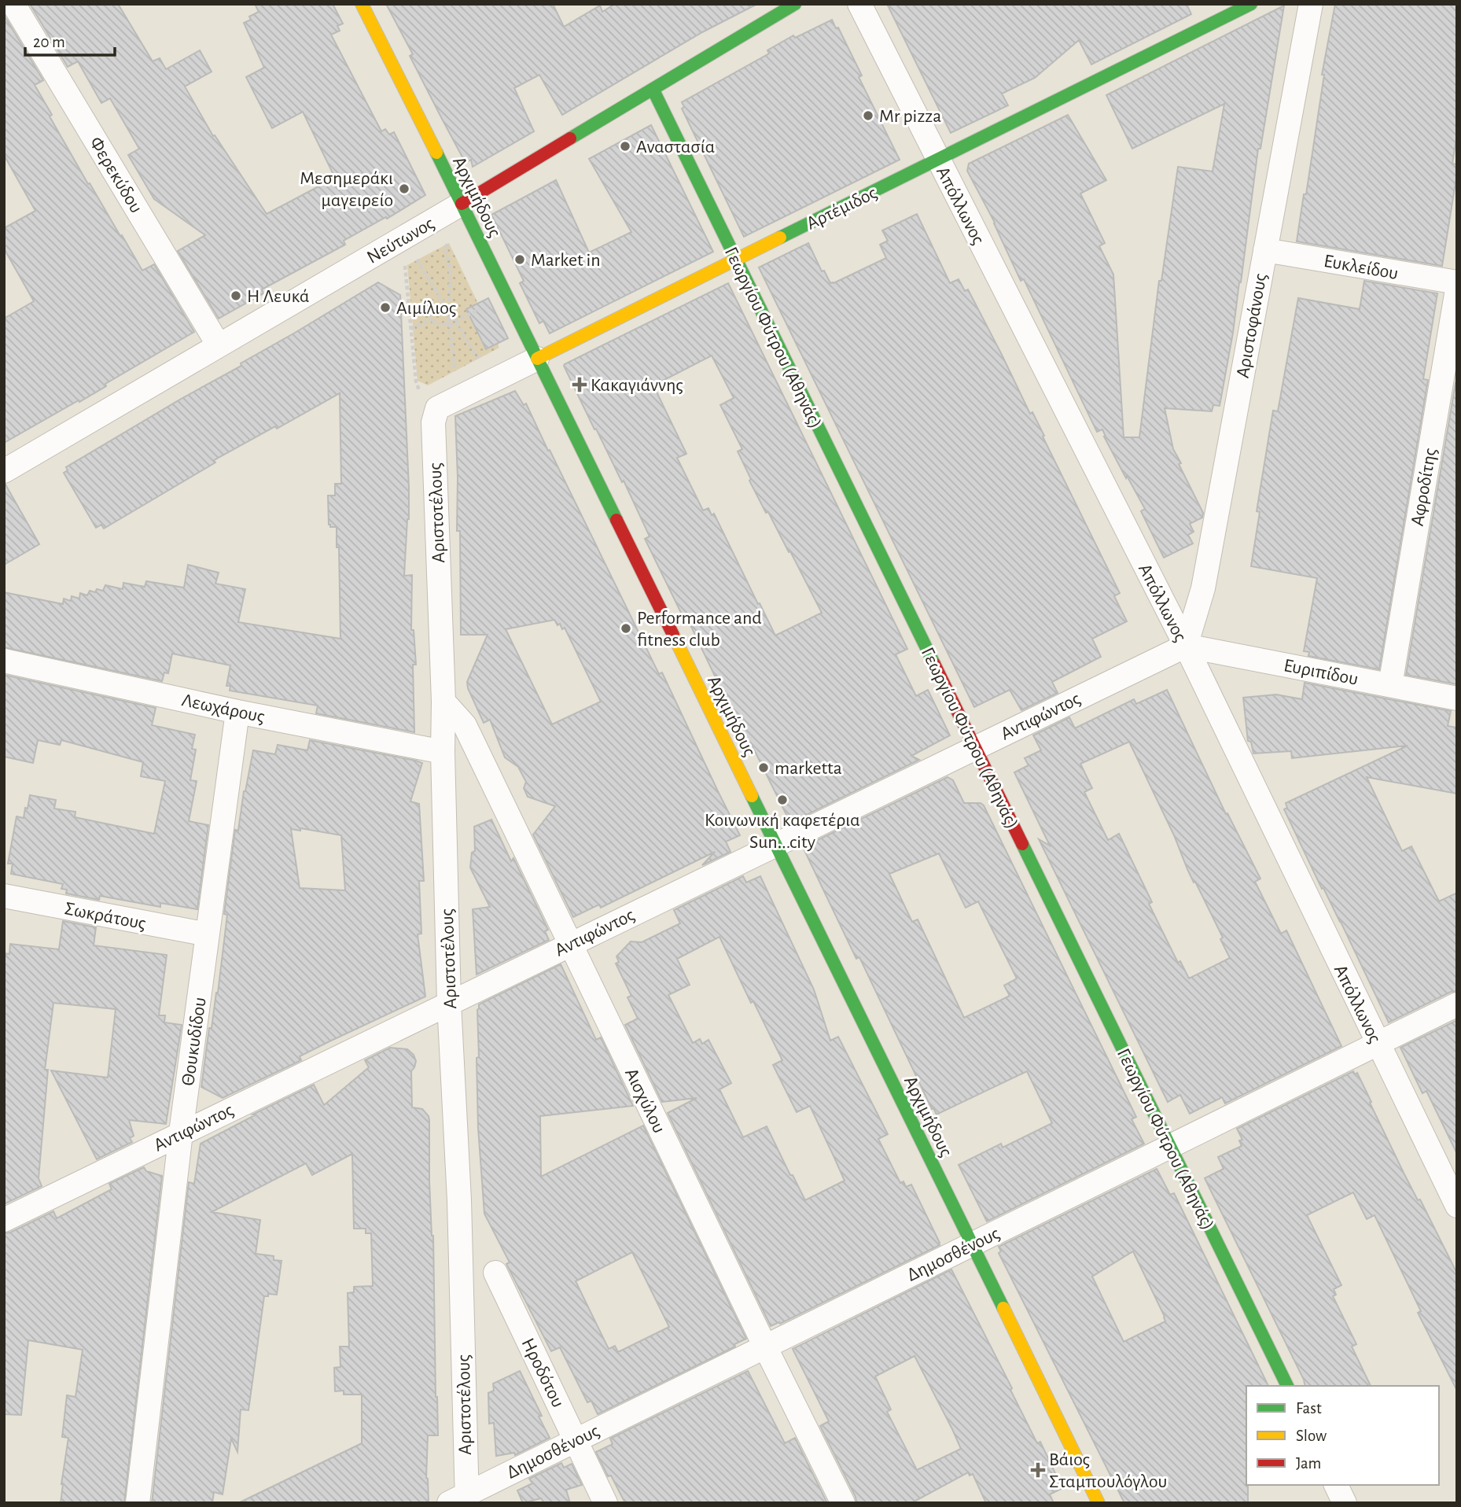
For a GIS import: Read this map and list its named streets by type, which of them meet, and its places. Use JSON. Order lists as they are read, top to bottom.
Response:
{
  "streets": {
    "street": [
      "Φερεκύδου",
      "Αρχιμήδους",
      "Απόλλωνος",
      "Αρτέμιδος",
      "Νεύτωνος",
      "Ευκλείδου",
      "Αριστοφάνους",
      "Γεωργίου Φύτρου (Αθηνάς)",
      "Αφροδίτης",
      "Αριστοτέλους",
      "Ευριπίδου",
      "Λεωχάρους",
      "Αντιφώντος",
      "Σωκράτους",
      "Θουκυδίδου",
      "Αισχύλου",
      "Δημοσθένους",
      "Ηροδότου"
    ]
  },
  "crossings": [
    ["Φερεκύδου", "Νεύτωνος"],
    ["Αρχιμήδους", "Αρτέμιδος"],
    ["Αρχιμήδους", "Νεύτωνος"],
    ["Αρχιμήδους", "Αντιφώντος"],
    ["Αρχιμήδους", "Δημοσθένους"],
    ["Απόλλωνος", "Αρτέμιδος"],
    ["Απόλλωνος", "Αριστοφάνους"],
    ["Απόλλωνος", "Ευριπίδου"],
    ["Απόλλωνος", "Αντιφώντος"],
    ["Απόλλωνος", "Δημοσθένους"],
    ["Αρτέμιδος", "Γεωργίου Φύτρου (Αθηνάς)"],
    ["Αρτέμιδος", "Αριστοτέλους"],
    ["Νεύτωνος", "Γεωργίου Φύτρου (Αθηνάς)"],
    ["Ευκλείδου", "Αριστοφάνους"],
    ["Αριστοφάνους", "Ευριπίδου"],
    ["Αριστοφάνους", "Αντιφώντος"],
    ["Γεωργίου Φύτρου (Αθηνάς)", "Αντιφώντος"],
    ["Γεωργίου Φύτρου (Αθηνάς)", "Δημοσθένους"],
    ["Αφροδίτης", "Ευριπίδου"],
    ["Αριστοτέλους", "Λεωχάρους"],
    ["Αριστοτέλους", "Αντιφώντος"],
    ["Αριστοτέλους", "Αισχύλου"],
    ["Αριστοτέλους", "Δημοσθένους"],
    ["Ευριπίδου", "Αντιφώντος"],
    ["Λεωχάρους", "Θουκυδίδου"],
    ["Αντιφώντος", "Θουκυδίδου"],
    ["Αντιφώντος", "Αισχύλου"],
    ["Σωκράτους", "Θουκυδίδου"],
    ["Αισχύλου", "Δημοσθένους"],
    ["Δημοσθένους", "Ηροδότου"]
  ],
  "places": {
    "other": [
      "Mr pizza",
      "Αναστασία",
      "Μεσημεράκι μαγειρείο",
      "Market in",
      "Η Λευκά",
      "Αιμίλιος",
      "Performance and fitness club",
      "marketta",
      "Κοινωνική καφετέρια Sun...city"
    ],
    "health": ["Κακαγιάννης", "Βάιος Σταμπουλόγλου"]
  },
  "legend": ["Fast", "Slow", "Jam"],
  "scale_bar": "20 m"
}
